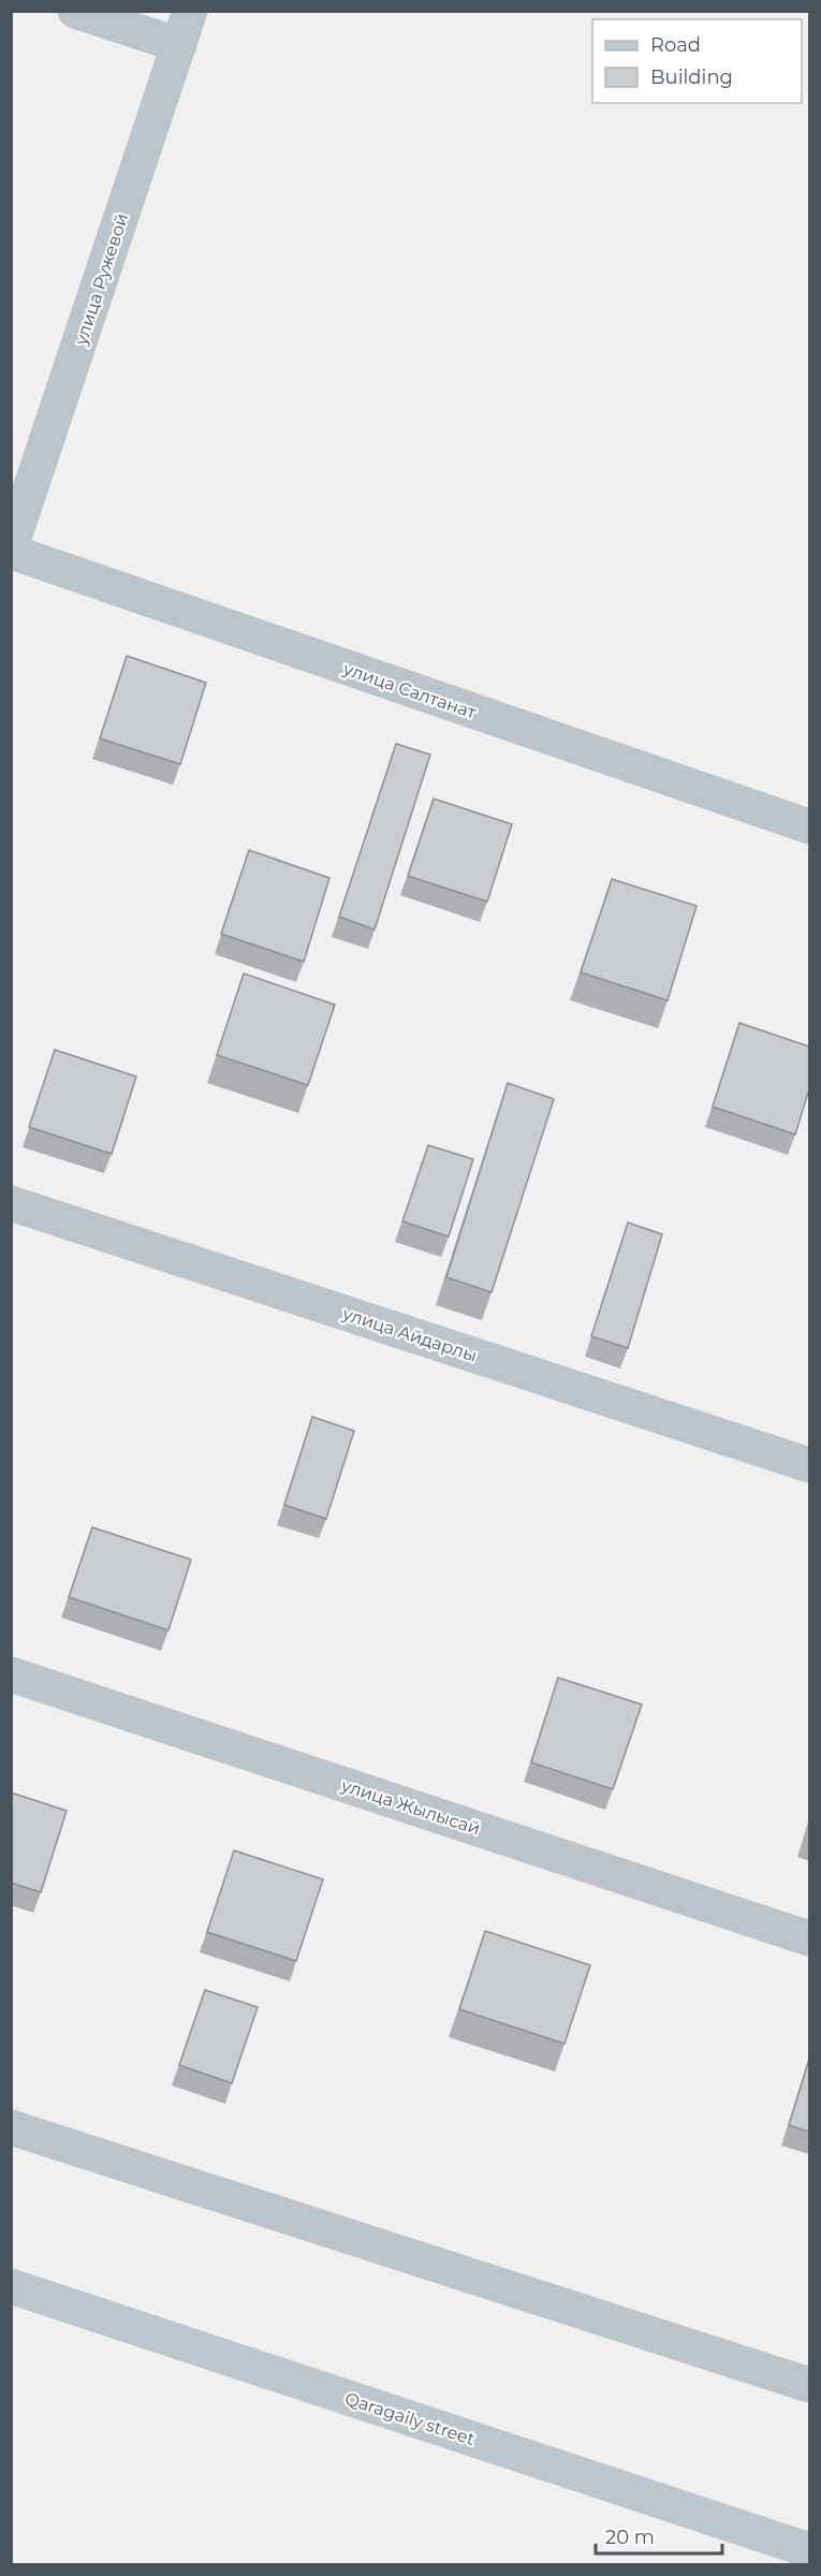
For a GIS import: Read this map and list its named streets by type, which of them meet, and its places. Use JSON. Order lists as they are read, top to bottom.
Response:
{
  "streets": {
    "street": [
      "улица Ружевой",
      "улица Салтанат",
      "улица Айдарлы",
      "улица Жылысай",
      "Qaragaily street"
    ]
  },
  "crossings": [
    ["улица Ружевой", "улица Салтанат"]
  ],
  "legend": ["Road", "Building"],
  "scale_bar": "20 m"
}
